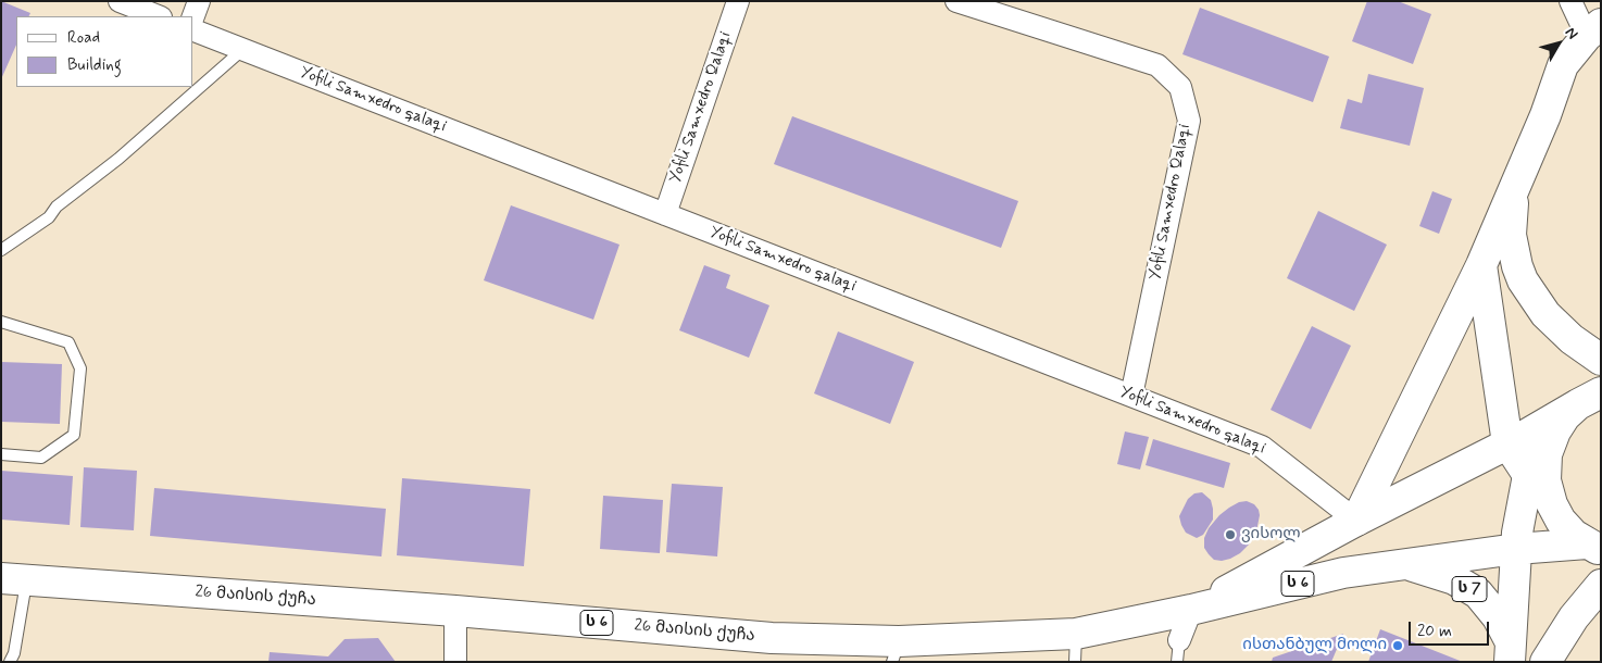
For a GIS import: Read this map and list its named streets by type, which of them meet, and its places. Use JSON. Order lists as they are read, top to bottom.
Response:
{
  "streets": {
    "main road": ["ს 6", "ს 7", "26 მაისის ქუჩა"],
    "street": ["Yofili Samxedro qalaqi", "Yofili Samxedro Qalaqi"]
  },
  "crossings": [
    ["Yofili Samxedro qalaqi", "Yofili Samxedro Qalaqi"],
    ["Yofili Samxedro qalaqi", "ს 6"],
    ["ს 6", "ს 7"],
    ["ს 6", "26 მაისის ქუჩა"]
  ],
  "places": ["ვისოლ", "ისთანბულ მოლი"],
  "legend": ["Road", "Building"],
  "scale_bar": "20 m",
  "north": "top right"
}
